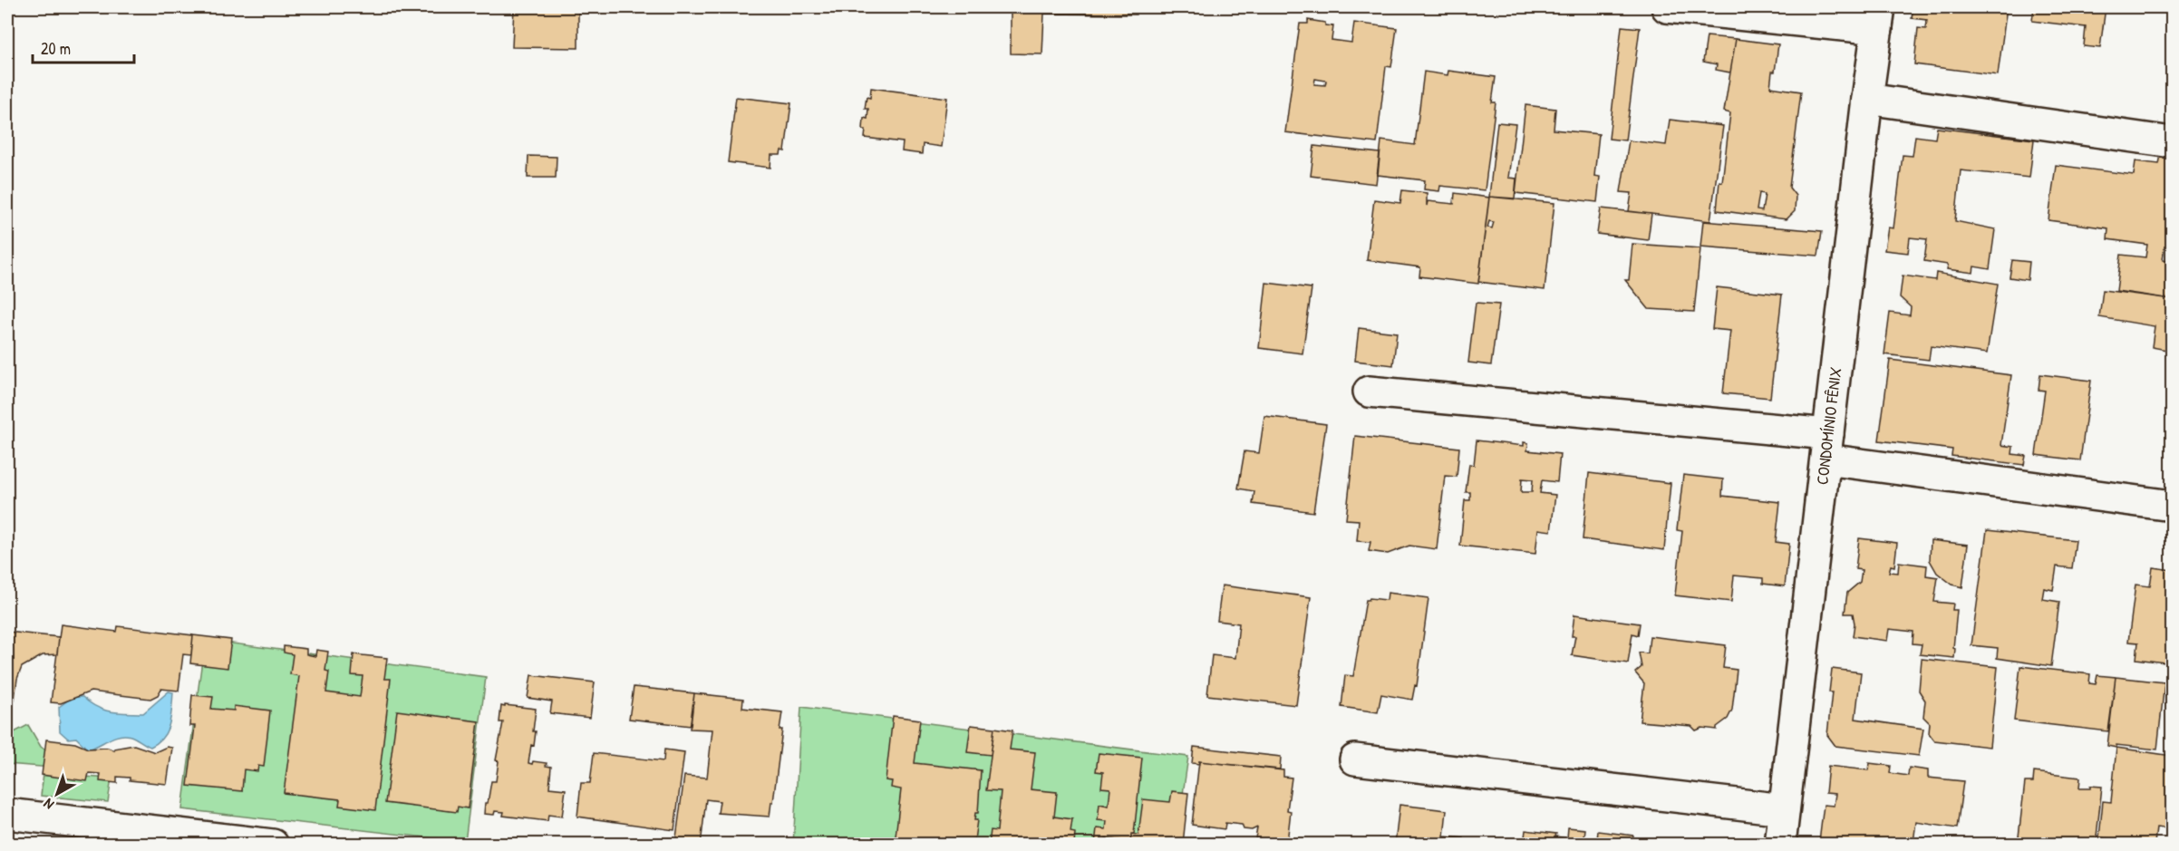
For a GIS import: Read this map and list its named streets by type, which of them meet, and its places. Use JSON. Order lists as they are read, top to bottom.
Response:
{
  "streets": {
    "street": ["CONDOMÍNIO FÊNIX"]
  },
  "scale_bar": "20 m",
  "north": "bottom left"
}
